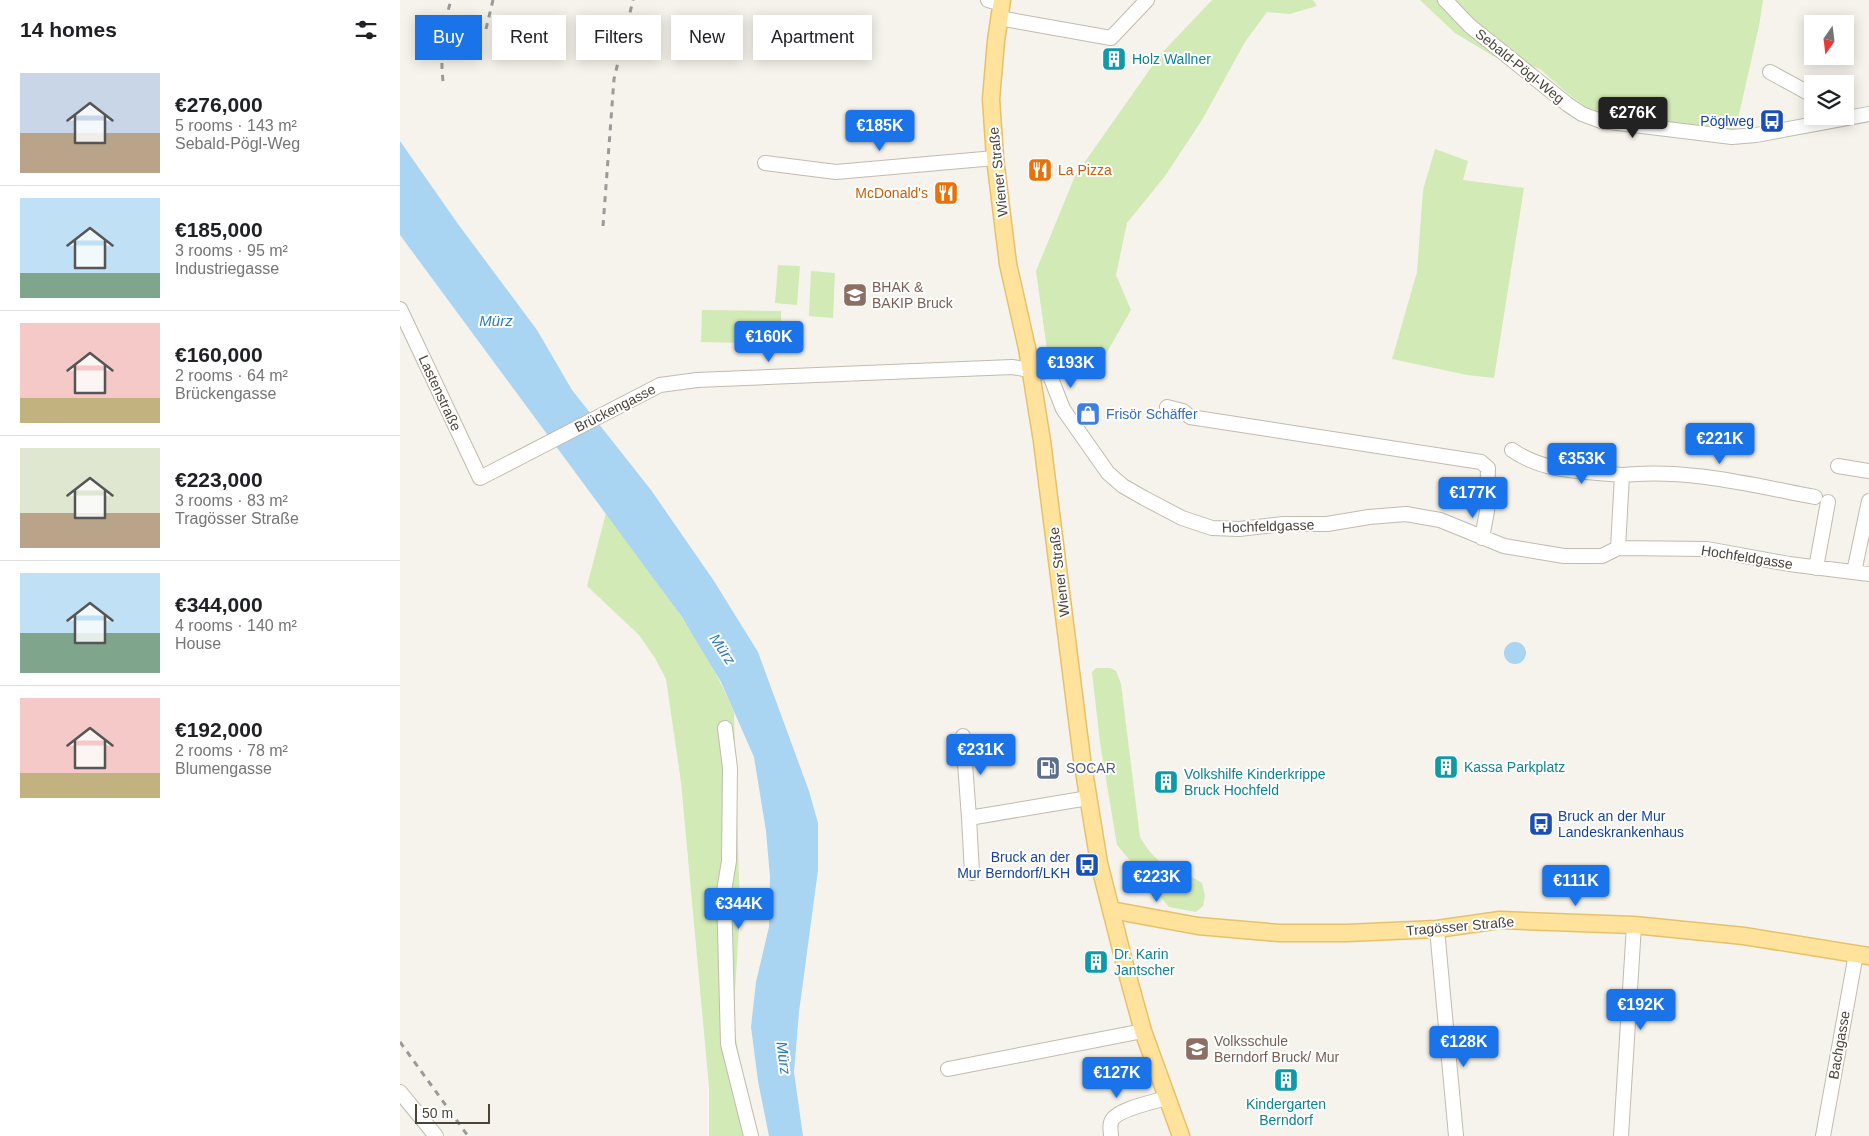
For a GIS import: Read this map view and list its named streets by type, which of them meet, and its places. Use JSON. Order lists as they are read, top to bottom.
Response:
{
  "streets": {
    "main road": ["Wiener Straße", "Tragösser Straße"],
    "street": [
      "Sebald-Pögl-Weg",
      "Lastenstraße",
      "Brückengasse",
      "Hochfeldgasse",
      "Bachgasse"
    ]
  },
  "crossings": [
    ["Wiener Straße", "Brückengasse"],
    ["Wiener Straße", "Hochfeldgasse"],
    ["Wiener Straße", "Tragösser Straße"],
    ["Lastenstraße", "Brückengasse"],
    ["Brückengasse", "Hochfeldgasse"],
    ["Tragösser Straße", "Bachgasse"]
  ],
  "water": ["Mürz"],
  "places": {
    "building": [
      "Holz Wallner",
      "Kassa Parkplatz",
      "Volkshilfe Kinderkrippe Bruck Hochfeld",
      "Dr. Karin Jantscher",
      "Kindergarten Berndorf"
    ],
    "bus stop": ["Pöglweg", "Bruck an der Mur Landeskrankenhaus", "Bruck an der Mur Berndorf/LKH"],
    "restaurant": ["La Pizza", "McDonald's"],
    "school or university": ["BHAK & BAKIP Bruck", "Volksschule Berndorf Bruck/ Mur"],
    "shop": ["Frisör Schäffer"],
    "fuel station": ["SOCAR"]
  },
  "scale_bar": "50 m",
  "north": "bottom",
  "page": {
    "heading": "14 homes",
    "chip": [
      "Buy",
      "Rent",
      "Filters",
      "New",
      "Apartment"
    ],
    "list": [
      {
        "name": "€276,000",
        "note": "5 rooms · 143 m² · Sebald-Pögl-Weg"
      },
      {
        "name": "€185,000",
        "note": "3 rooms · 95 m² · Industriegasse"
      },
      {
        "name": "€160,000",
        "note": "2 rooms · 64 m² · Brückengasse"
      },
      {
        "name": "€223,000",
        "note": "3 rooms · 83 m² · Tragösser Straße"
      },
      {
        "name": "€344,000",
        "note": "4 rooms · 140 m² · House"
      },
      {
        "name": "€192,000",
        "note": "2 rooms · 78 m² · Blumengasse"
      }
    ],
    "price": [
      "€276K",
      "€185K",
      "€160K",
      "€193K",
      "€221K",
      "€353K",
      "€177K",
      "€231K",
      "€223K",
      "€111K",
      "€344K",
      "€192K",
      "€128K",
      "€127K"
    ],
    "scale": "50 m"
  }
}
